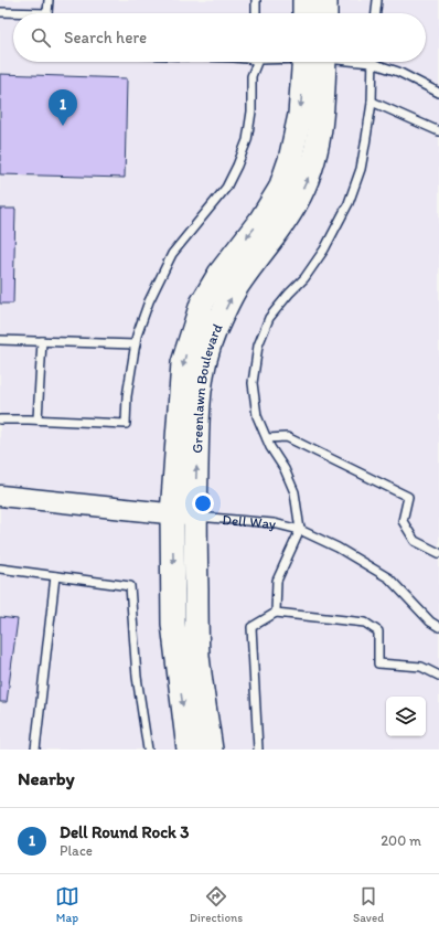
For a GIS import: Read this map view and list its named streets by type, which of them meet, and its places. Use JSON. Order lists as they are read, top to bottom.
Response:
{
  "streets": {
    "main road": ["Greenlawn Boulevard"],
    "street": ["Dell Way"]
  },
  "crossings": [
    ["Greenlawn Boulevard", "Dell Way"]
  ],
  "page": {
    "search": "Search here",
    "pins": "1",
    "heading": "Nearby",
    "list": [
      {
        "mark": "1",
        "name": "Dell Round Rock 3",
        "note": "Place",
        "value": "200 m"
      }
    ],
    "nav": ["Map", "Directions", "Saved"]
  }
}
